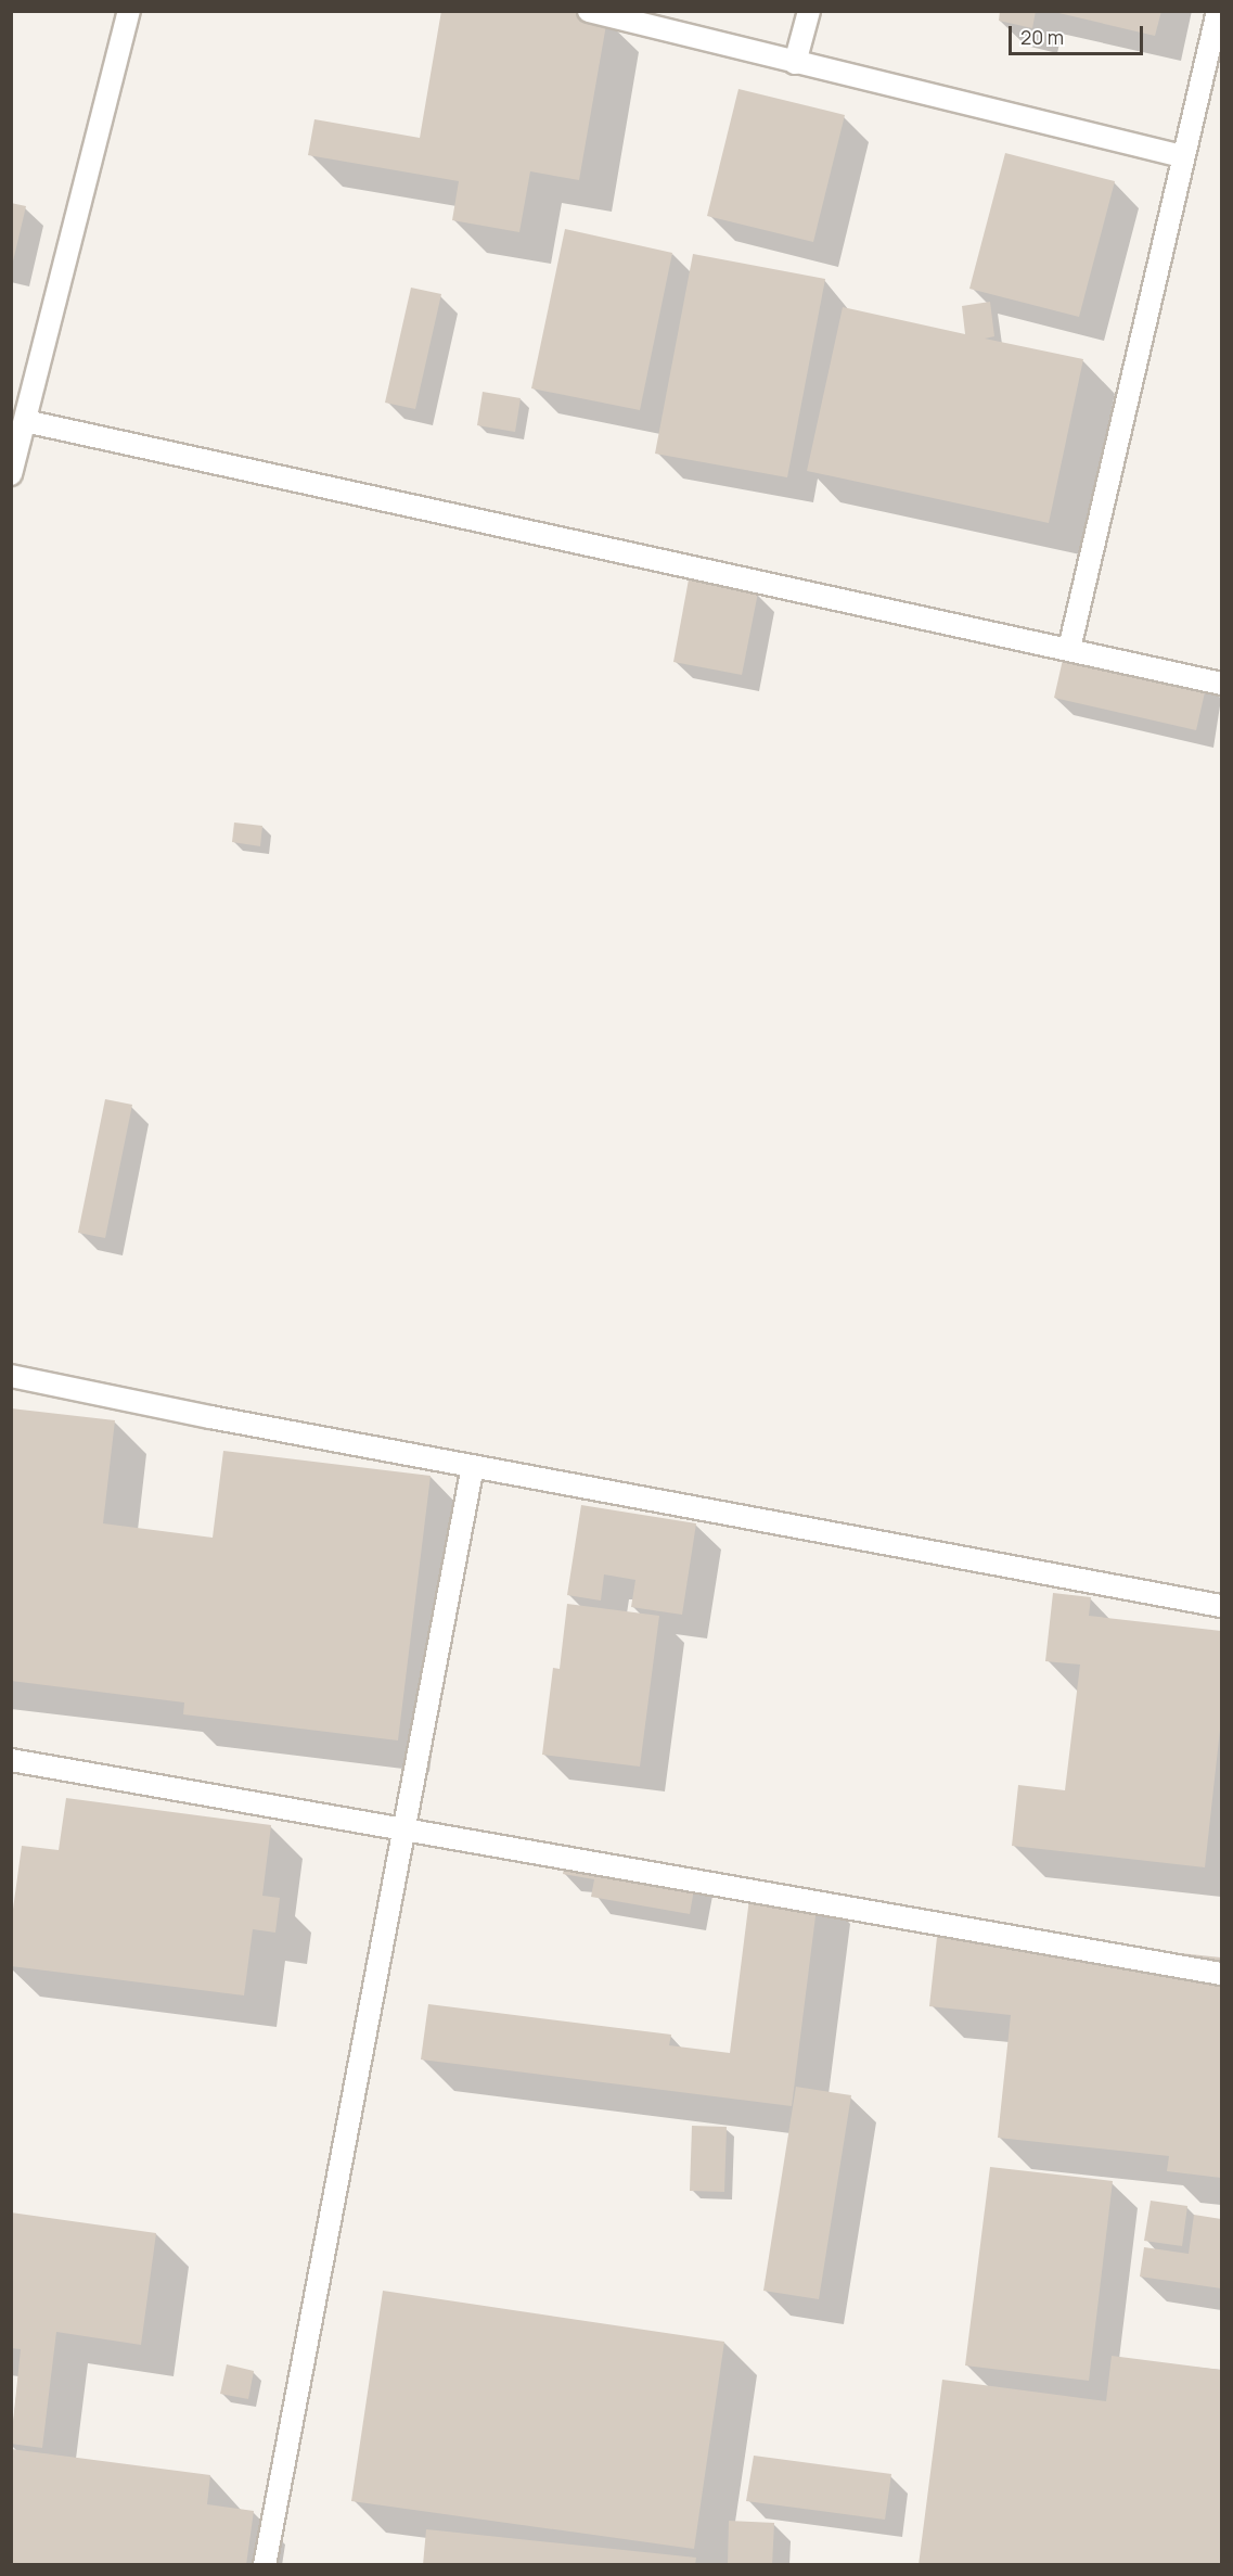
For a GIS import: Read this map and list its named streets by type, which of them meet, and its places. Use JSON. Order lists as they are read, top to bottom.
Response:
{
  "scale_bar": "20 m"
}
